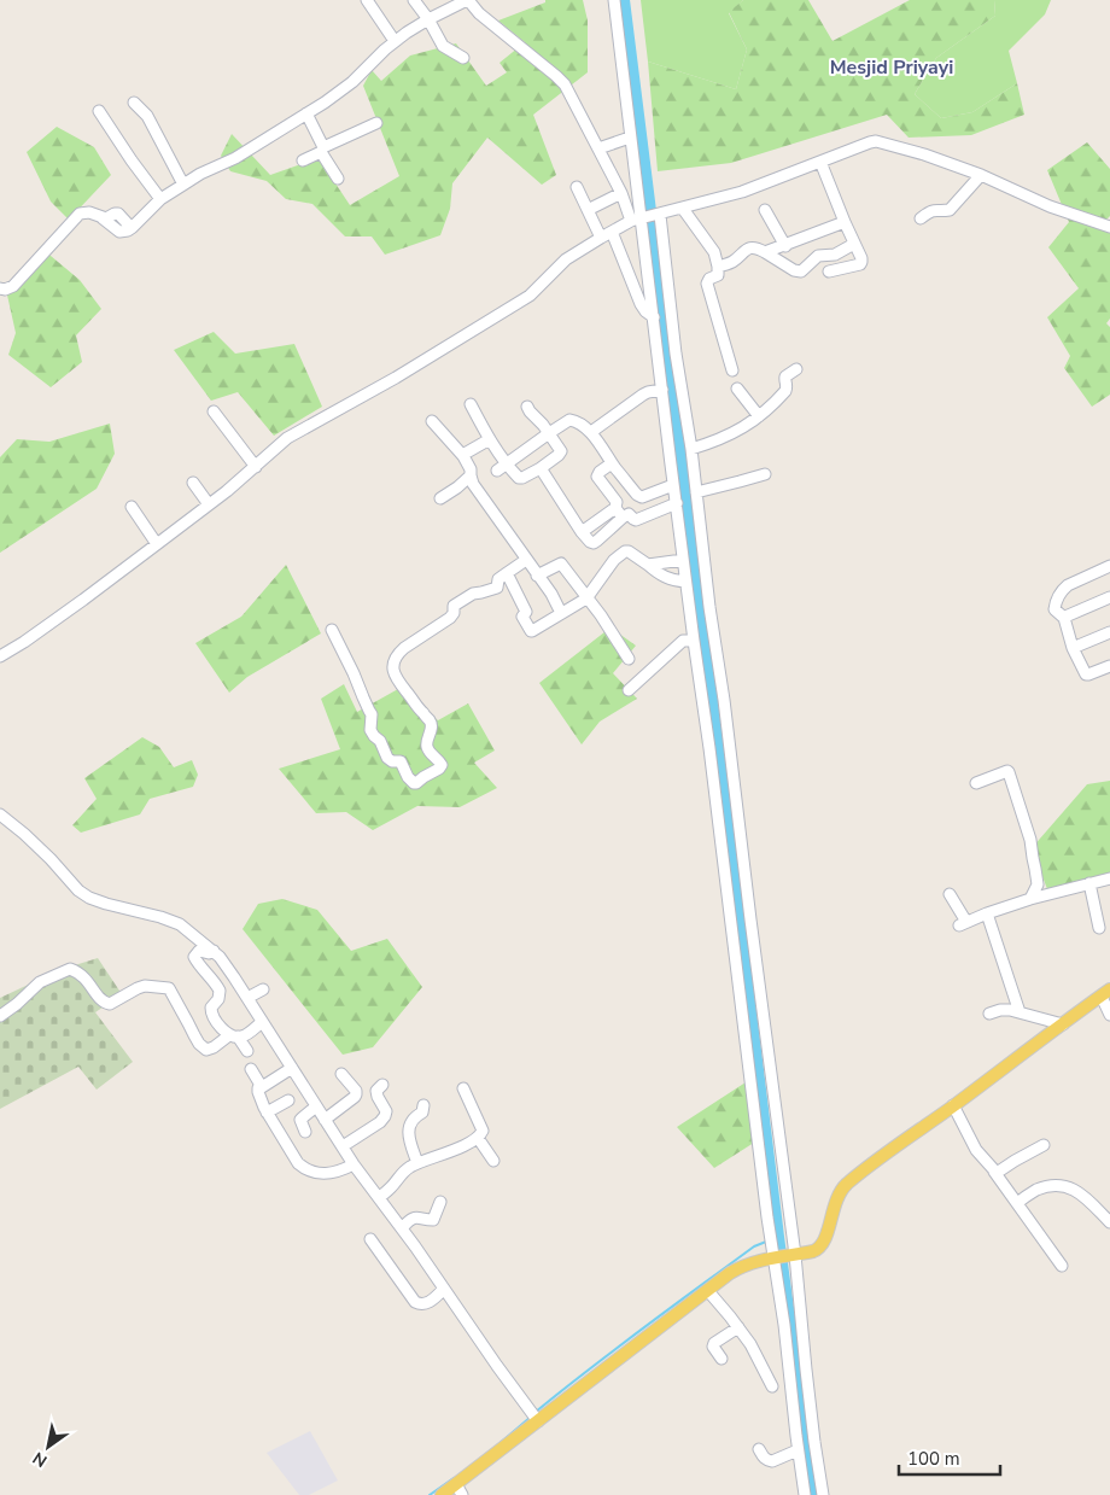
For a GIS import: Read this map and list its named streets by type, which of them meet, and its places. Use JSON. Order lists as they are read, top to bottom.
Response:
{
  "districts": ["Mesjid Priyayi"],
  "scale_bar": "100 m",
  "north": "bottom left"
}
